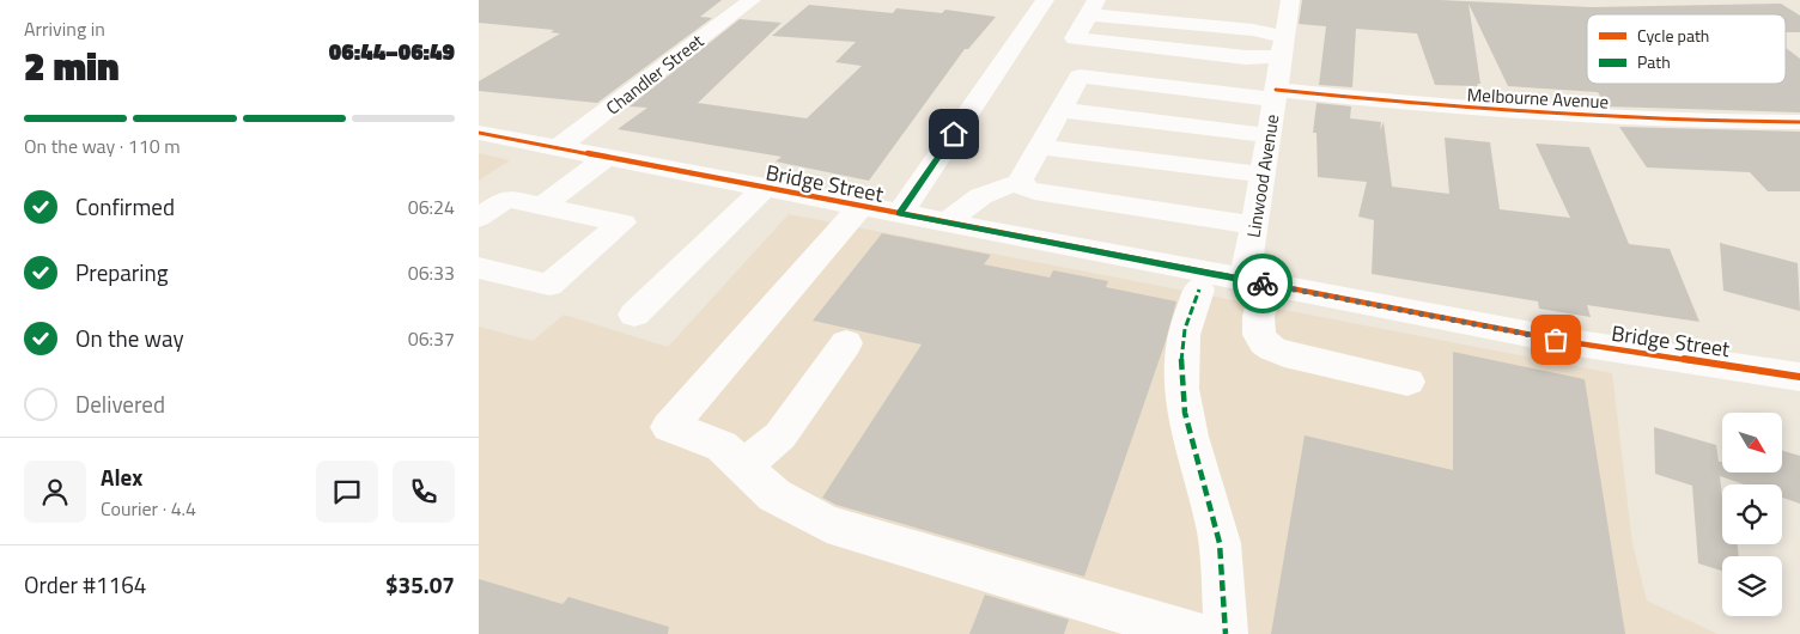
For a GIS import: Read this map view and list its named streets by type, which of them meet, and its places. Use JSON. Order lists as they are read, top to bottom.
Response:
{
  "streets": {
    "street": [
      "Chandler Street",
      "Melbourne Avenue",
      "Linwood Avenue",
      "Bridge Street"
    ]
  },
  "crossings": [
    ["Chandler Street", "Bridge Street"],
    ["Melbourne Avenue", "Linwood Avenue"],
    ["Linwood Avenue", "Bridge Street"]
  ],
  "legend": ["Cycle path", "Path"],
  "north": "bottom right",
  "page": {
    "heading": ["2 min", "Arriving in", "06:44–06:49"],
    "panel": [
      "Alex",
      "Courier · 4.4",
      "Order #1164",
      "$35.07"
    ],
    "bar": "On the way · 110 m",
    "list": [
      ["Confirmed", "06:24"],
      ["Preparing", "06:33"],
      ["On the way", "06:37"],
      "Delivered"
    ]
  }
}
